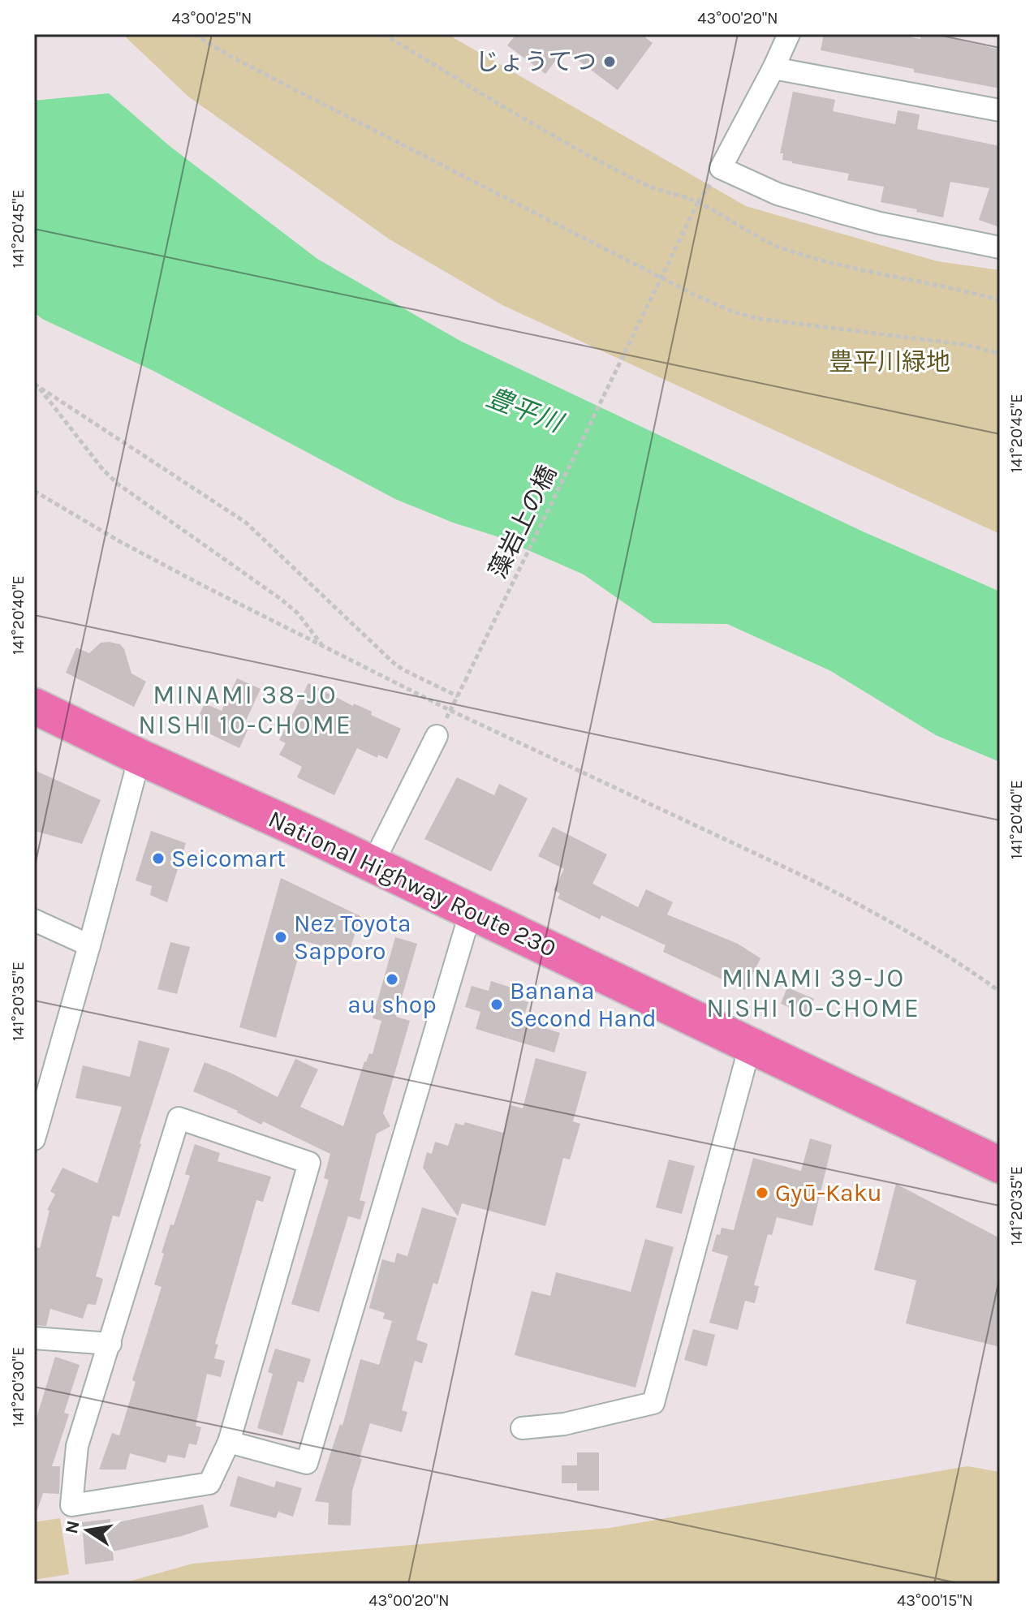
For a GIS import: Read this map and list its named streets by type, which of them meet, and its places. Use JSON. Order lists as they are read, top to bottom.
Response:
{
  "streets": {
    "highway": ["National Highway Route 230"],
    "path": ["藻岩上の橋"]
  },
  "districts": ["MINAMI 38-JO NISHI 10-CHOME", "MINAMI 39-JO NISHI 10-CHOME"],
  "water": ["豊平川"],
  "parks": ["豊平川緑地"],
  "places": [
    "じょうてつ",
    "Seicomart",
    "Nez Toyota Sapporo",
    "au shop",
    "Banana Second Hand",
    "Gyū-Kaku"
  ],
  "north": "left",
  "coordinates": [
    "43°00'25\"N",
    "43°00'20\"N",
    "141°20'45\"E",
    "141°20'40\"E",
    "141°20'35\"E",
    "141°20'30\"E",
    "43°00'15\"N"
  ]
}
